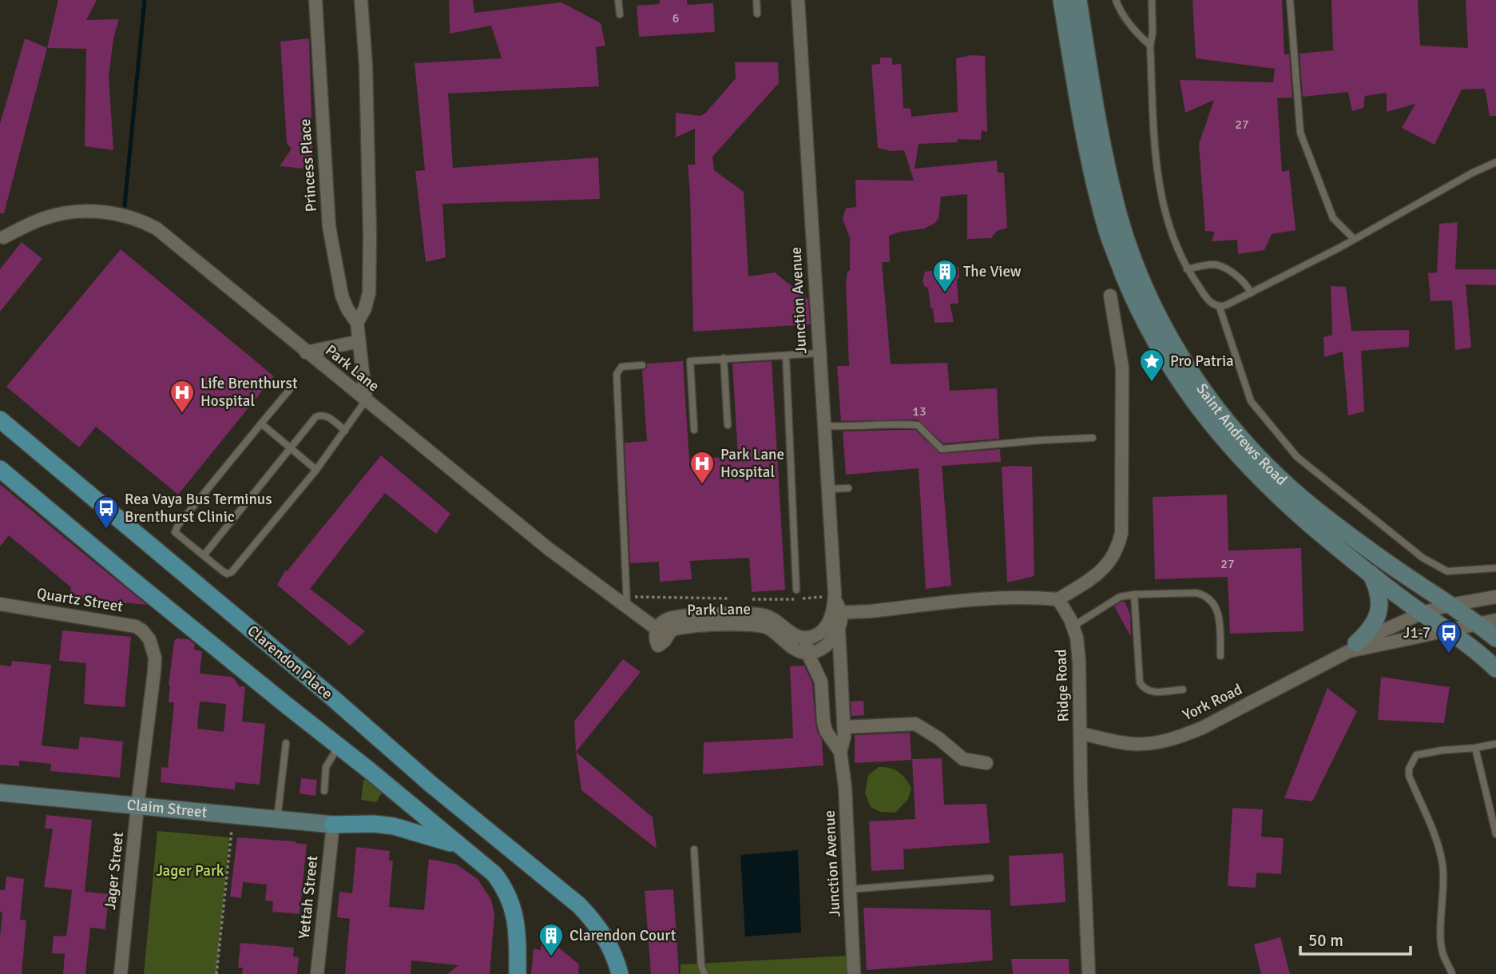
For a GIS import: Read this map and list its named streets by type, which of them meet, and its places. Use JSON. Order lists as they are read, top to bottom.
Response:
{
  "streets": {
    "main road": ["Saint Andrews Road", "Clarendon Place", "Claim Street"],
    "street": [
      "Princess Place",
      "Junction Avenue",
      "Park Lane",
      "Quartz Street",
      "Ridge Road",
      "York Road",
      "Jager Street",
      "Yettah Street"
    ]
  },
  "crossings": [
    ["Princess Place", "Park Lane"],
    ["Junction Avenue", "Park Lane"],
    ["Saint Andrews Road", "York Road"],
    ["Quartz Street", "Jager Street"],
    ["Ridge Road", "York Road"],
    ["Claim Street", "Jager Street"],
    ["Claim Street", "Yettah Street"]
  ],
  "parks": ["Jager Park"],
  "places": {
    "building": ["The View", "Clarendon Court"],
    "place": ["Pro Patria"],
    "hospital": ["Life Brenthurst Hospital", "Park Lane Hospital"],
    "bus stop": ["Rea Vaya Bus Terminus Brenthurst Clinic", "J1-7"]
  },
  "house_numbers": [
    "6",
    "27",
    "13",
    "27"
  ],
  "scale_bar": "50 m"
}
